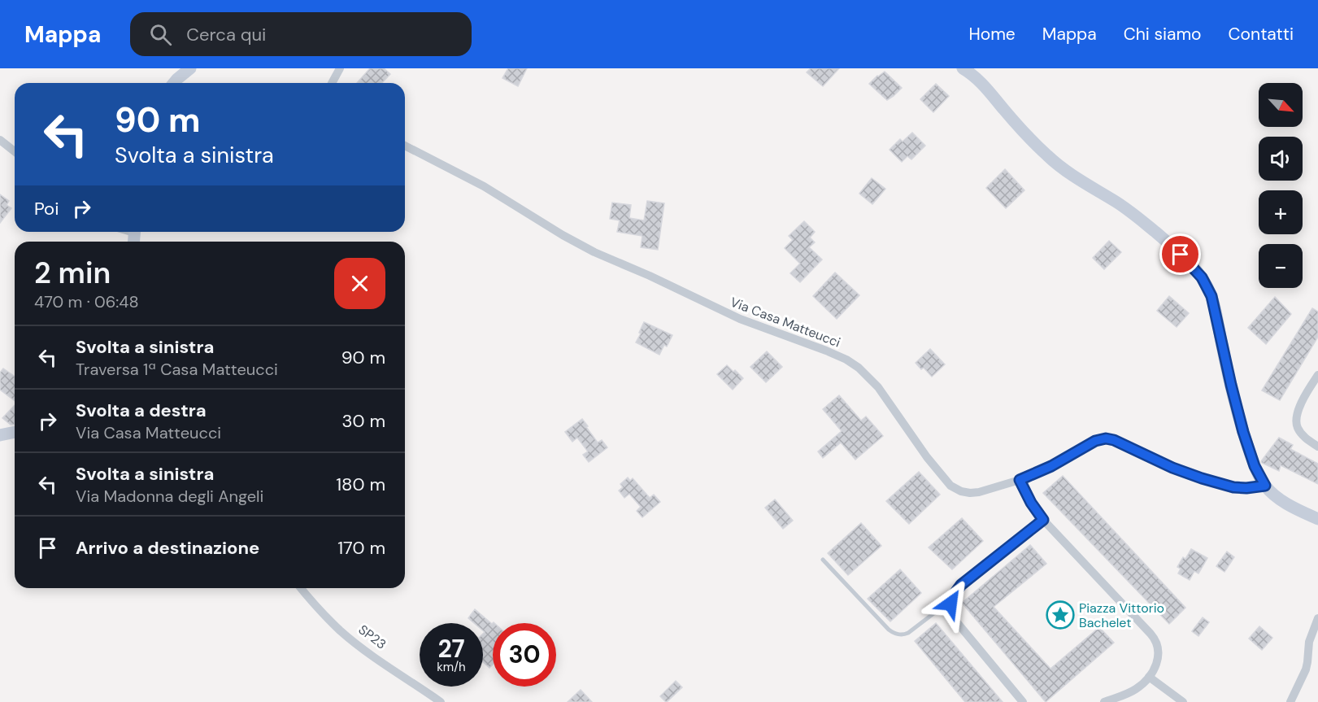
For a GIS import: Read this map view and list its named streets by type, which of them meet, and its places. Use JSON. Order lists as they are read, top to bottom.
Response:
{
  "streets": {
    "street": ["Via Casa Matteucci", "SP23"]
  },
  "places": {
    "place": ["Piazza Vittorio Bachelet"]
  },
  "north": "bottom right",
  "page": {
    "header": "Mappa",
    "search": "Cerca qui",
    "nav": [
      "Home",
      "Mappa",
      "Chi siamo",
      "Contatti"
    ],
    "map_buttons": ["+", "−"],
    "turn": ["90 m", "Svolta a sinistra"],
    "then": "Poi",
    "heading": ["2 min", "470 m · 06:48"],
    "list": [
      {
        "name": "Svolta a sinistra",
        "note": "Traversa 1ª Casa Matteucci",
        "value": "90 m"
      },
      {
        "name": "Svolta a destra",
        "note": "Via Casa Matteucci",
        "value": "30 m"
      },
      {
        "name": "Svolta a sinistra",
        "note": "Via Madonna degli Angeli",
        "value": "180 m"
      },
      {
        "name": "Arrivo a destinazione",
        "value": "170 m"
      }
    ],
    "speed": "27 km/h",
    "limit": "30"
  }
}
